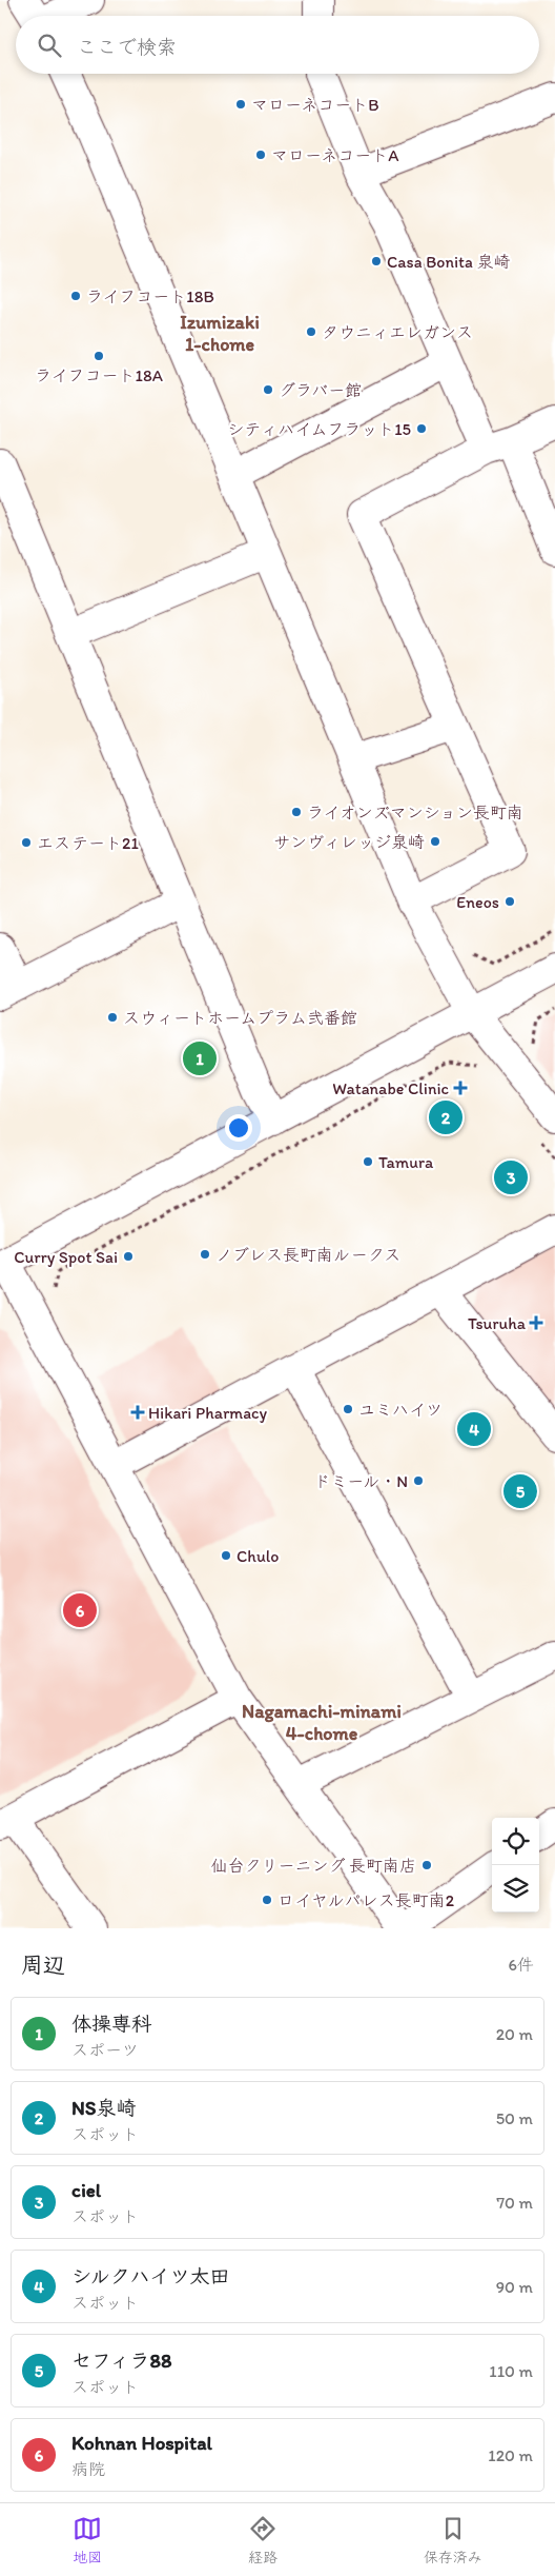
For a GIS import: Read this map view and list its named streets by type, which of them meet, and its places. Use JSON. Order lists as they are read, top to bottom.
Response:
{
  "districts": ["Izumizaki 1-chome", "Nagamachi-minami 4-chome"],
  "places": {
    "other": [
      "マローネコートB",
      "マローネコートA",
      "Casa Bonita 泉崎",
      "ライフコート18B",
      "タウニィエレガンス",
      "ライフコート18A",
      "グラバー館",
      "シティハイムフラット15",
      "ライオンズマンション長町南",
      "サンヴィレッジ泉崎",
      "エステート21",
      "Eneos",
      "スウィートホームプラム弐番館",
      "Tamura",
      "ノブレス長町南ルークス",
      "Curry Spot Sai",
      "ユミハイツ",
      "ドミール・N",
      "Chulo",
      "仙台クリーニング 長町南店",
      "ロイヤルパレス長町南2"
    ],
    "health": ["Watanabe Clinic", "Tsuruha", "Hikari Pharmacy"]
  },
  "page": {
    "search": "ここで検索",
    "pins": [
      "1",
      "2",
      "3",
      "4",
      "5",
      "6"
    ],
    "heading": ["周辺", "6件"],
    "list": [
      {
        "mark": "1",
        "name": "体操専科",
        "note": "スポーツ",
        "value": "20 m"
      },
      {
        "mark": "2",
        "name": "NS泉崎",
        "note": "スポット",
        "value": "50 m"
      },
      {
        "mark": "3",
        "name": "ciel",
        "note": "スポット",
        "value": "70 m"
      },
      {
        "mark": "4",
        "name": "シルクハイツ太田",
        "note": "スポット",
        "value": "90 m"
      },
      {
        "mark": "5",
        "name": "セフィラ88",
        "note": "スポット",
        "value": "110 m"
      },
      {
        "mark": "6",
        "name": "Kohnan Hospital",
        "note": "病院",
        "value": "120 m"
      }
    ],
    "nav": ["地図", "経路", "保存済み"]
  }
}
